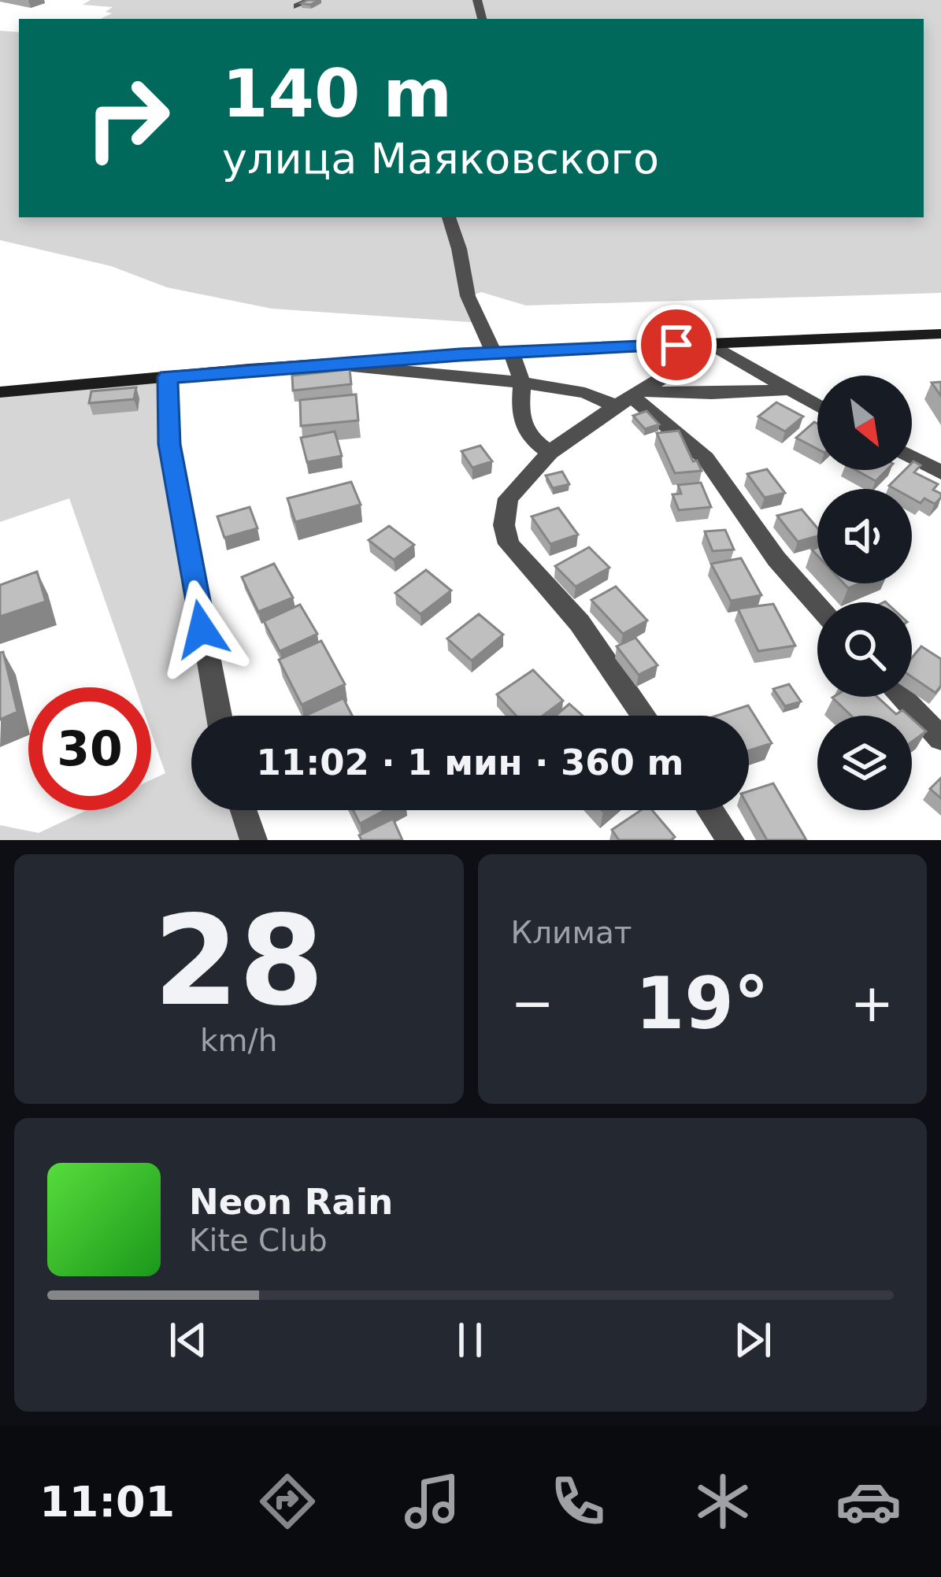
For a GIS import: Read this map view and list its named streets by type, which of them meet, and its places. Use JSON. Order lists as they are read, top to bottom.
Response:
{
  "north": "bottom right",
  "page": {
    "turn": ["140 m", "улица Маяковского"],
    "limit": "30",
    "trip": "11:02 · 1 мин · 360 m",
    "tile": [
      ["28", "km/h"],
      "Климат"
    ],
    "heat": ["−", "19°", "+"],
    "song": ["Neon Rain", "Kite Club"],
    "tabs": "11:01"
  }
}
